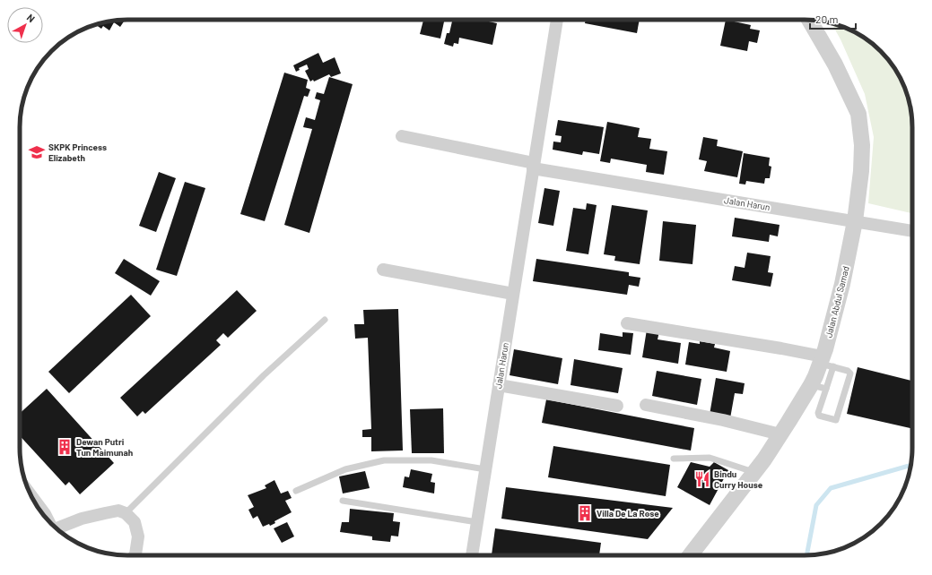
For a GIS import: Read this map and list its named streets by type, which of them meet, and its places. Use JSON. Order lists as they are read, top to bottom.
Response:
{
  "streets": {
    "street": ["Jalan Harun", "Jalan Abdul Samad"]
  },
  "crossings": [
    ["Jalan Harun", "Jalan Abdul Samad"]
  ],
  "places": {
    "school or university": ["SKPK Princess Elizabeth"],
    "building": ["Dewan Putri Tun Maimunah", "Villa De La Rose"],
    "restaurant": ["Bindu Curry House"]
  },
  "scale_bar": "20 m",
  "north": "top right"
}
